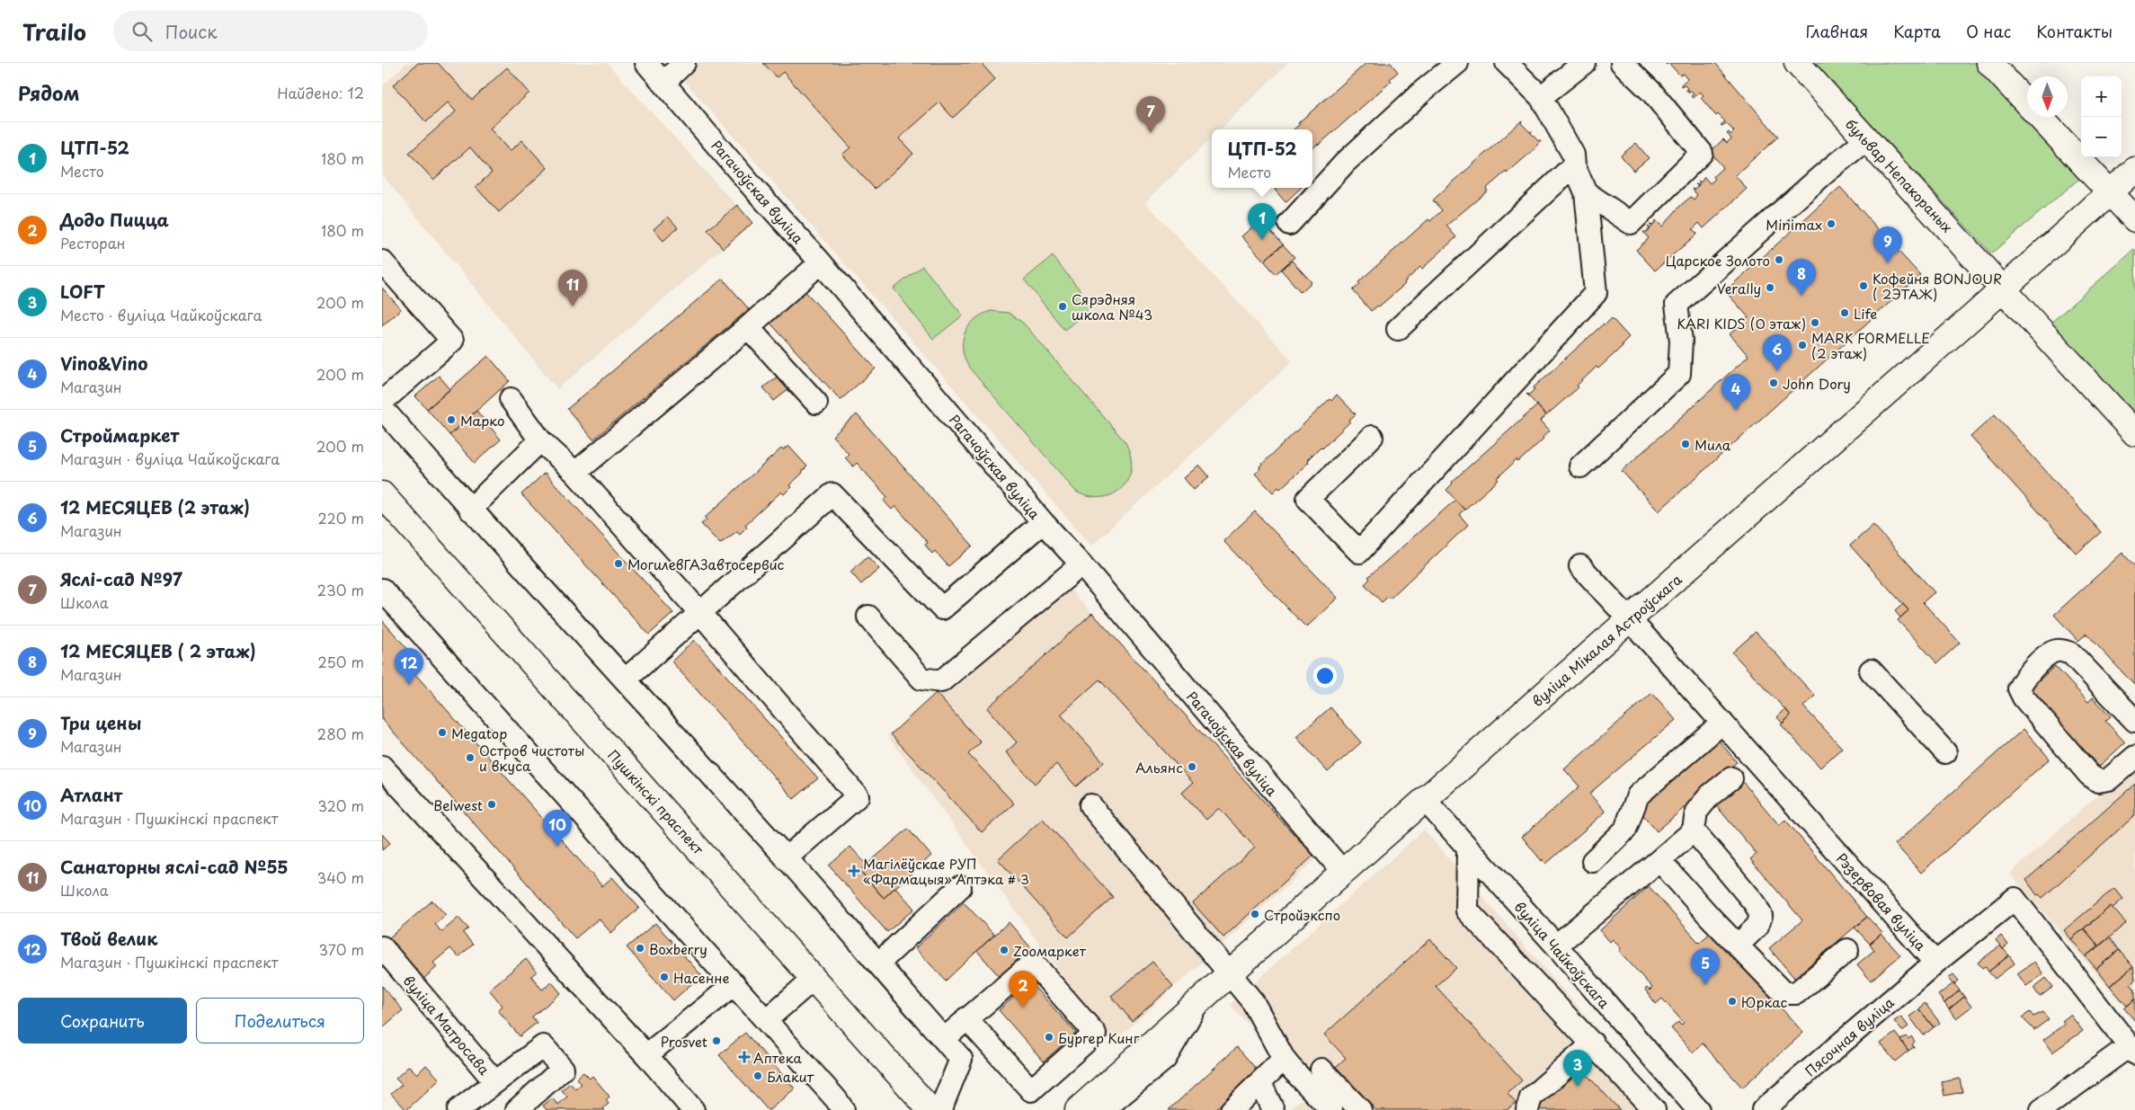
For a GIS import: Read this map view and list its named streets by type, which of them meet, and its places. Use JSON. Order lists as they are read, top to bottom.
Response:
{
  "streets": {
    "main road": ["бульвар Непакораных", "вуліца Мікалая Астроўскага", "Пушкінскі праспект"],
    "street": [
      "Рагачоўская вуліца",
      "Рэзервовая вуліца",
      "вуліца Чайкоўскага",
      "вуліца Матросава",
      "Пясочная вуліца"
    ]
  },
  "crossings": [
    ["бульвар Непакораных", "вуліца Мікалая Астроўскага"],
    ["Рагачоўская вуліца", "вуліца Мікалая Астроўскага"],
    ["вуліца Мікалая Астроўскага", "Рэзервовая вуліца"],
    ["вуліца Мікалая Астроўскага", "вуліца Чайкоўскага"],
    ["Рэзервовая вуліца", "Пясочная вуліца"]
  ],
  "places": {
    "other": [
      "Minimax",
      "Царское Золото",
      "Кофейня BONJOUR ( 2ЭТАЖ)",
      "Verally",
      "Сярэдняя школа №43",
      "Life",
      "KARI KIDS (0 этаж)",
      "MARK FORMELLE (2 этаж)",
      "John Dory",
      "Марко",
      "Мила",
      "МогилевГАЗавтосервис",
      "Megatop",
      "Остров чистоты и вкуса",
      "Альянс",
      "Belwest",
      "Стройэкспо",
      "Boxberry",
      "Zooмаркет",
      "Насенне",
      "Юркас",
      "Бургер Кинг",
      "Prosvet",
      "Блакит"
    ],
    "health": ["Магілёўскае РУП «Фармацыя» Аптэка # 3", "Аптека"]
  },
  "north": "bottom",
  "page": {
    "header": "Trailo",
    "search": "Поиск",
    "nav": [
      "Главная",
      "Карта",
      "О нас",
      "Контакты"
    ],
    "heading": ["Рядом", "Найдено: 12"],
    "map_buttons": ["+", "−"],
    "pins": [
      "7",
      "1",
      "9",
      "8",
      "11",
      "6",
      "4",
      "12",
      "10",
      "5",
      "2",
      "3"
    ],
    "list": [
      {
        "mark": "1",
        "name": "ЦТП-52",
        "note": "Место",
        "value": "180 m"
      },
      {
        "mark": "2",
        "name": "Додо Пицца",
        "note": "Ресторан",
        "value": "180 m"
      },
      {
        "mark": "3",
        "name": "LOFT",
        "note": "Место · вуліца Чайкоўскага",
        "value": "200 m"
      },
      {
        "mark": "4",
        "name": "Vino&Vino",
        "note": "Магазин",
        "value": "200 m"
      },
      {
        "mark": "5",
        "name": "Строймаркет",
        "note": "Магазин · вуліца Чайкоўскага",
        "value": "200 m"
      },
      {
        "mark": "6",
        "name": "12 МЕСЯЦЕВ (2 этаж)",
        "note": "Магазин",
        "value": "220 m"
      },
      {
        "mark": "7",
        "name": "Яслі-сад №97",
        "note": "Школа",
        "value": "230 m"
      },
      {
        "mark": "8",
        "name": "12 МЕСЯЦЕВ ( 2 этаж)",
        "note": "Магазин",
        "value": "250 m"
      },
      {
        "mark": "9",
        "name": "Три цены",
        "note": "Магазин",
        "value": "280 m"
      },
      {
        "mark": "10",
        "name": "Атлант",
        "note": "Магазин · Пушкінскі праспект",
        "value": "320 m"
      },
      {
        "mark": "11",
        "name": "Санаторны яслі-сад №55",
        "note": "Школа",
        "value": "340 m"
      },
      {
        "mark": "12",
        "name": "Твой велик",
        "note": "Магазин · Пушкінскі праспект",
        "value": "370 m"
      }
    ],
    "popup": ["ЦТП-52", "Место"],
    "buttons": ["Сохранить", "Поделиться"]
  }
}
